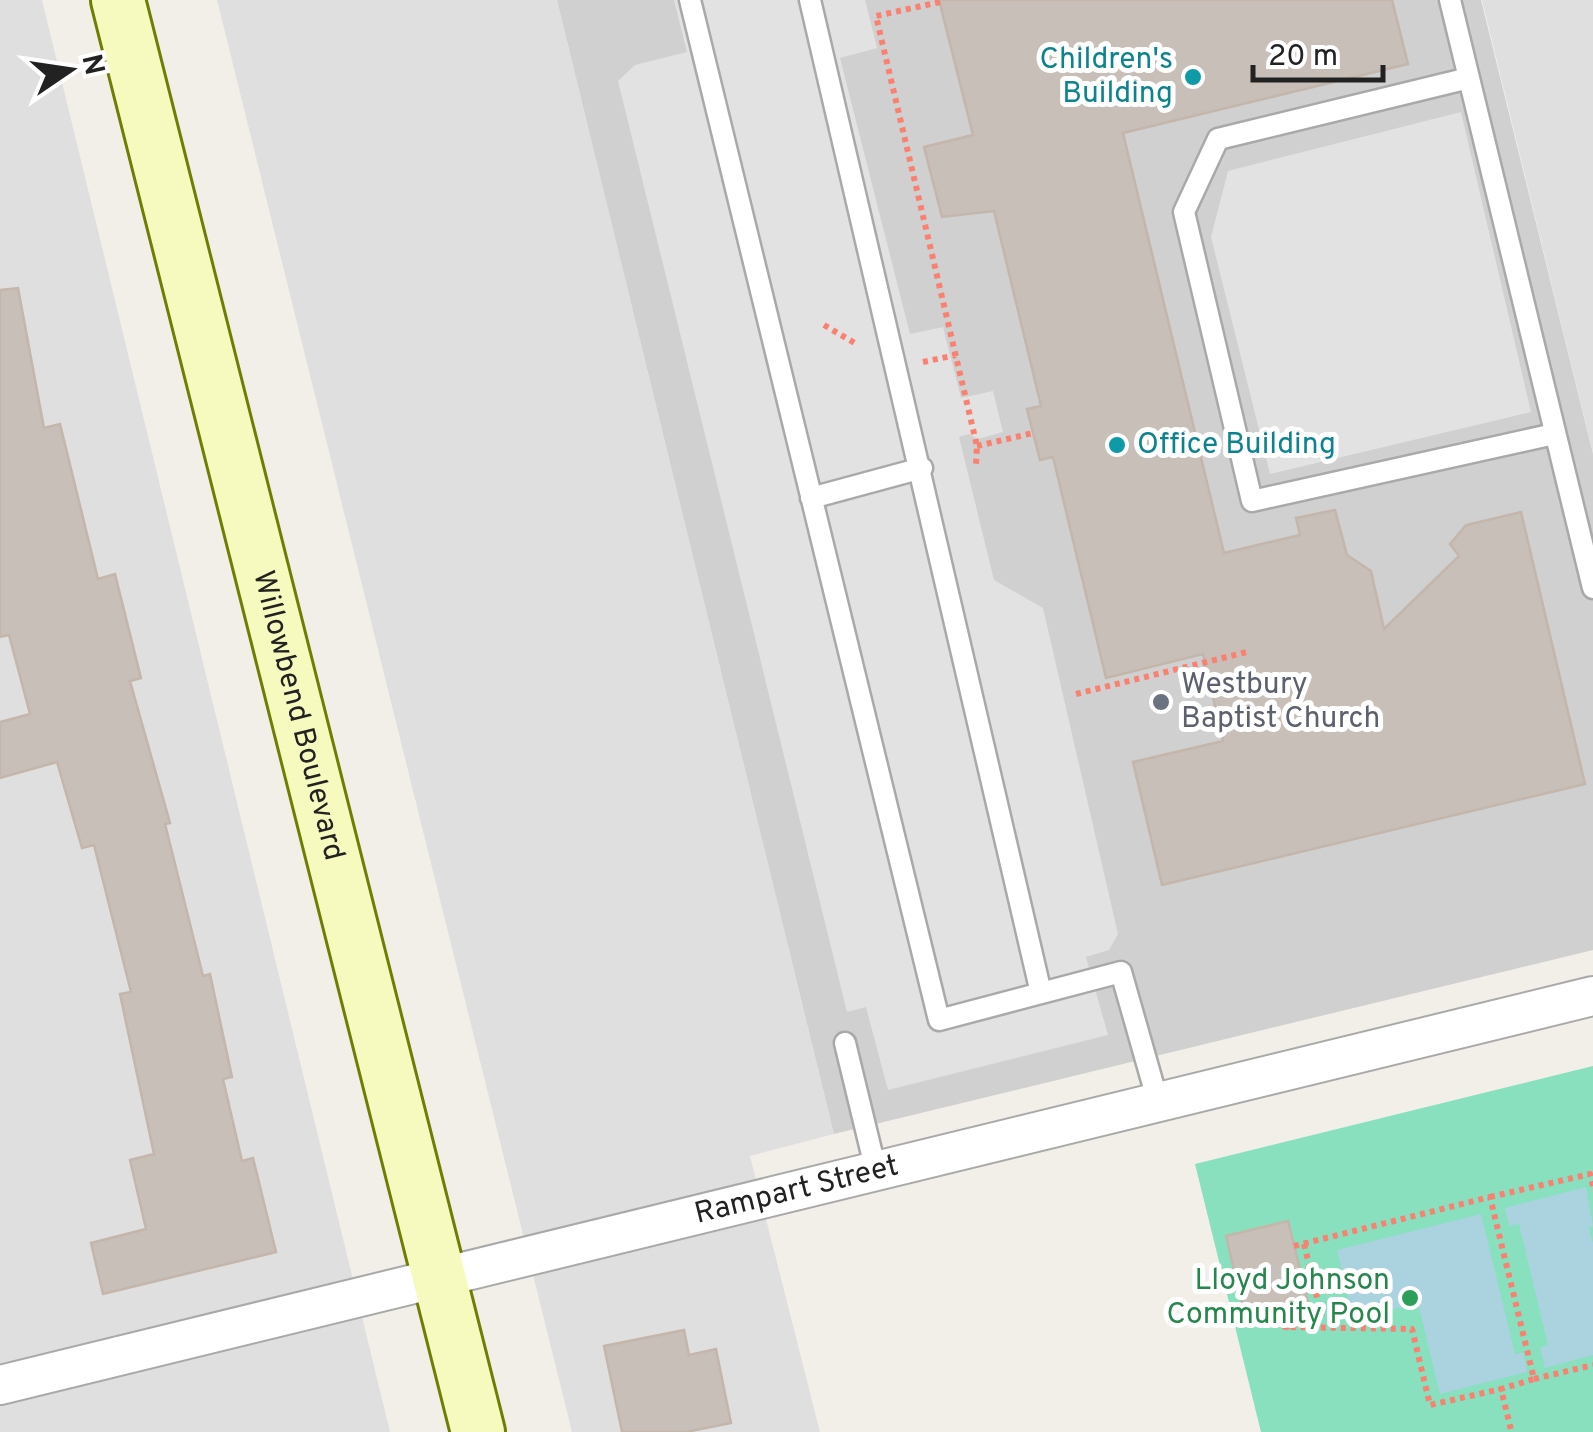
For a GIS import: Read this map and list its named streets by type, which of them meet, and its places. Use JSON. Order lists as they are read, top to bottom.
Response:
{
  "streets": {
    "main road": ["Willowbend Boulevard"],
    "street": ["Rampart Street"]
  },
  "crossings": [
    ["Willowbend Boulevard", "Rampart Street"]
  ],
  "places": [
    "Children's Building",
    "Office Building",
    "Westbury Baptist Church",
    "Lloyd Johnson Community Pool"
  ],
  "scale_bar": "20 m",
  "north": "right"
}
